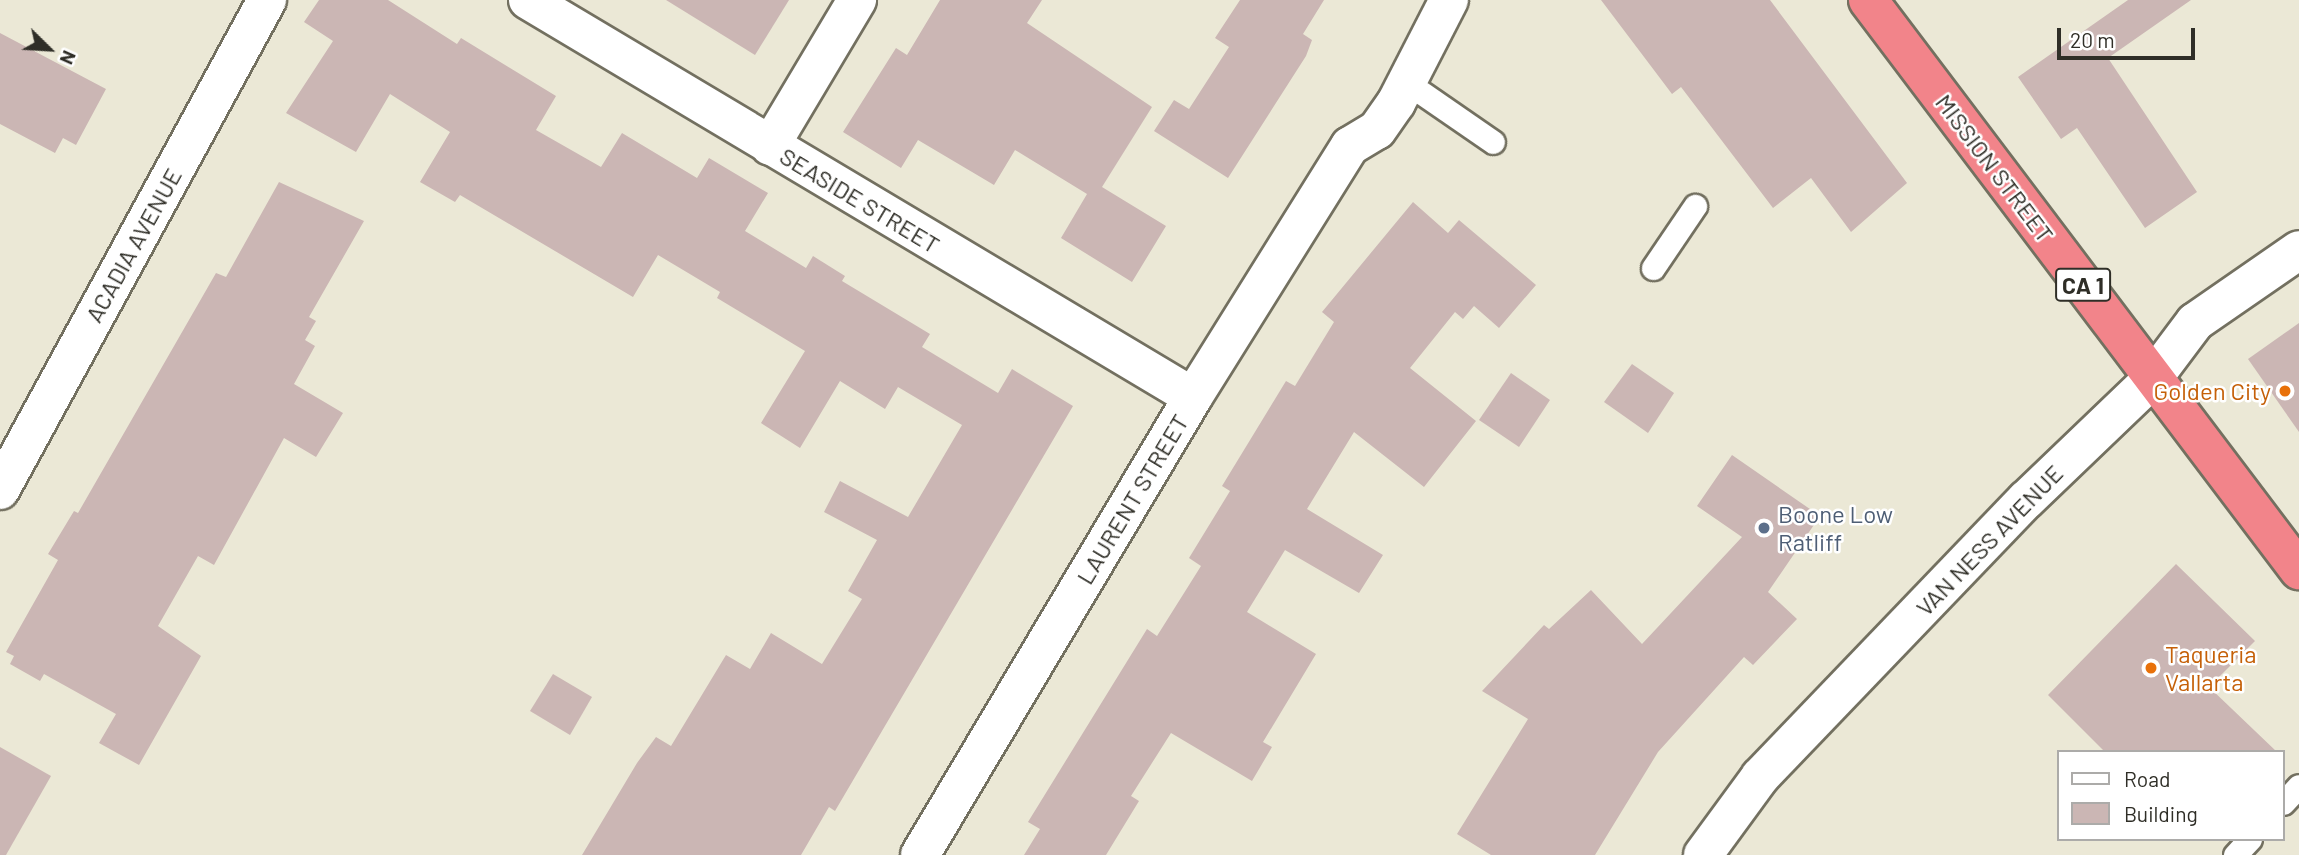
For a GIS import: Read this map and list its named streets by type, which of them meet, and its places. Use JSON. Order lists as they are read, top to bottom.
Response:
{
  "streets": {
    "highway": ["MISSION STREET", "CA 1"],
    "street": [
      "SEASIDE STREET",
      "ACADIA AVENUE",
      "LAURENT STREET",
      "VAN NESS AVENUE"
    ]
  },
  "crossings": [
    ["MISSION STREET", "VAN NESS AVENUE"],
    ["SEASIDE STREET", "LAURENT STREET"]
  ],
  "places": ["Golden City", "Boone Low Ratliff", "Taqueria Vallarta"],
  "legend": ["Road", "Building"],
  "scale_bar": "20 m",
  "north": "bottom right"
}
